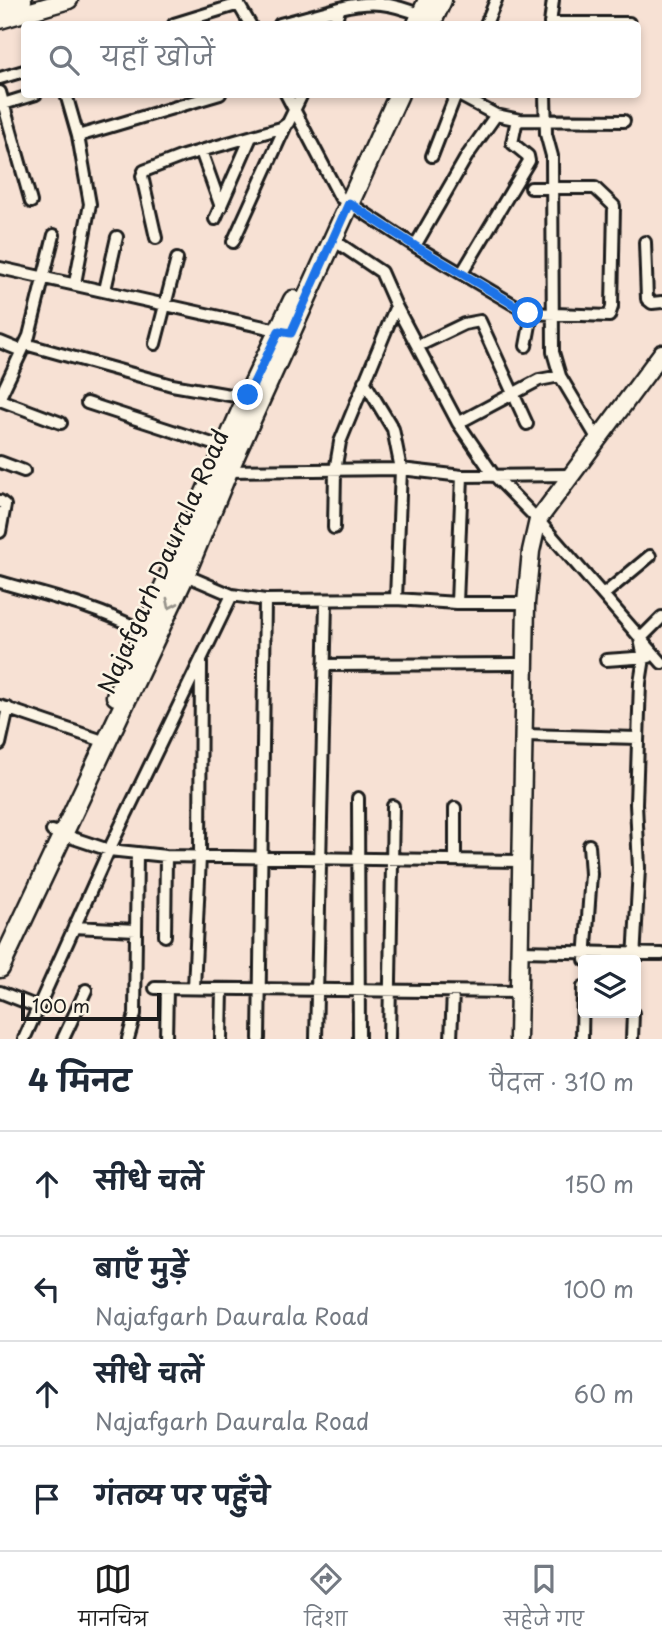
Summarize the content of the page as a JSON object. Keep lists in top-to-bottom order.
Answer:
{
  "streets": {
    "main road": ["Najafgarh Daurala Road"]
  },
  "scale_bar": "100 m",
  "page": {
    "search": "यहाँ खोजें",
    "scale": "100 m",
    "heading": ["4 मिनट", "पैदल · 310 m"],
    "list": [
      ["सीधे चलें", "150 m"],
      ["बाएँ मुड़ें", "Najafgarh Daurala Road", "100 m"],
      ["सीधे चलें", "Najafgarh Daurala Road", "60 m"],
      "गंतव्य पर पहुँचे"
    ],
    "nav": ["मानचित्र", "दिशा", "सहेजे गए"]
  }
}
